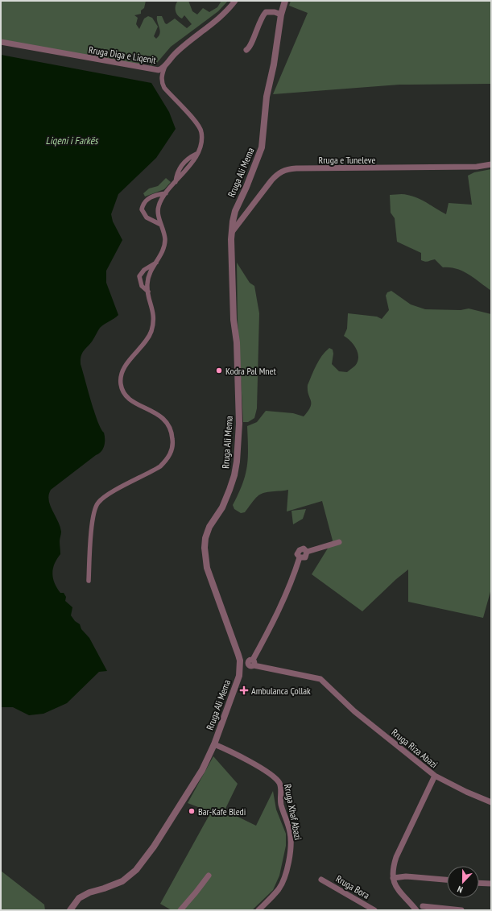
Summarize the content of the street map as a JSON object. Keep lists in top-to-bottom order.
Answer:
{
  "streets": {
    "street": [
      "Rruga Diga e Liqenit",
      "Rruga e Tuneleve",
      "Rruga Ali Mema",
      "Rruga Riza Abazi",
      "Rruga Xhaf Abazi",
      "Rruga Bora"
    ]
  },
  "crossings": [
    ["Rruga e Tuneleve", "Rruga Ali Mema"],
    ["Rruga Ali Mema", "Rruga Riza Abazi"],
    ["Rruga Ali Mema", "Rruga Xhaf Abazi"]
  ],
  "water": ["Liqeni i Farkës"],
  "places": {
    "other": ["Kodra Pal Mnet", "Bar-Kafe Bledi"],
    "health": ["Ambulanca Çollak"]
  },
  "north": "bottom"
}
